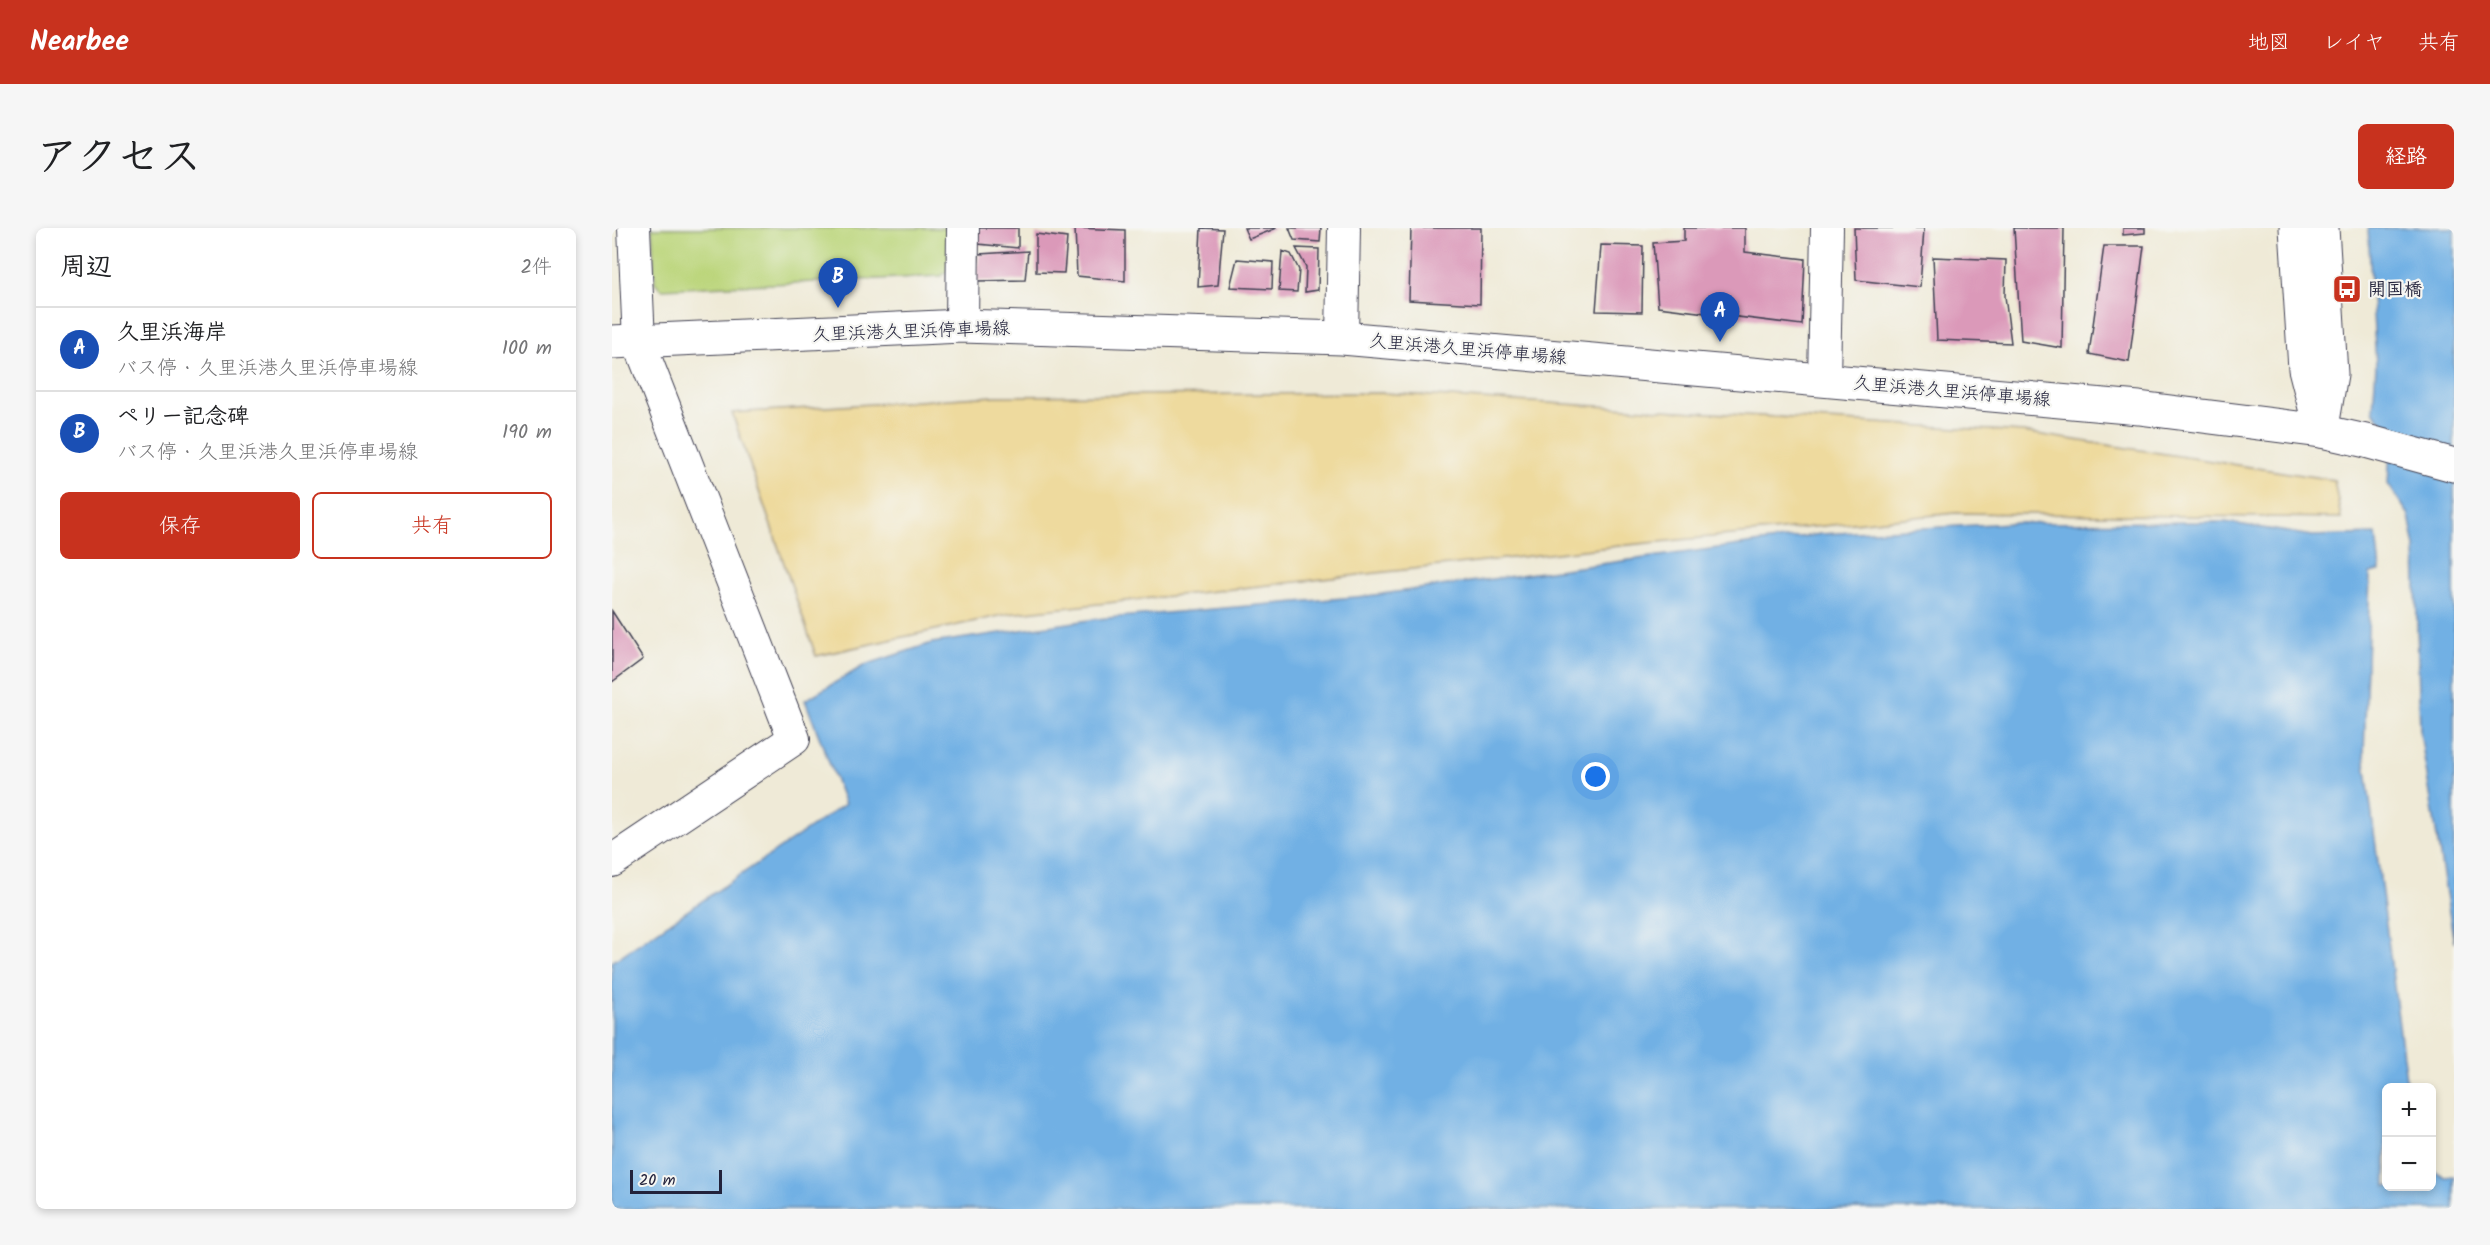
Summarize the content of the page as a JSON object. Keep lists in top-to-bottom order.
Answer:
{
  "streets": {
    "main road": ["久里浜港久里浜停車場線"]
  },
  "places": {
    "bus stop": ["開国橋"]
  },
  "scale_bar": "20 m",
  "page": {
    "header": "Nearbee",
    "nav": ["地図", "レイヤ", "共有"],
    "title": "アクセス",
    "buttons": [
      "経路",
      ["保存", "共有"]
    ],
    "heading": ["周辺", "2件"],
    "pins": ["B", "A"],
    "list": [
      {
        "mark": "A",
        "name": "久里浜海岸",
        "note": "バス停 · 久里浜港久里浜停車場線",
        "value": "100 m"
      },
      {
        "mark": "B",
        "name": "ペリー記念碑",
        "note": "バス停 · 久里浜港久里浜停車場線",
        "value": "190 m"
      }
    ],
    "map_buttons": ["+", "−"],
    "scale": "20 m"
  }
}
